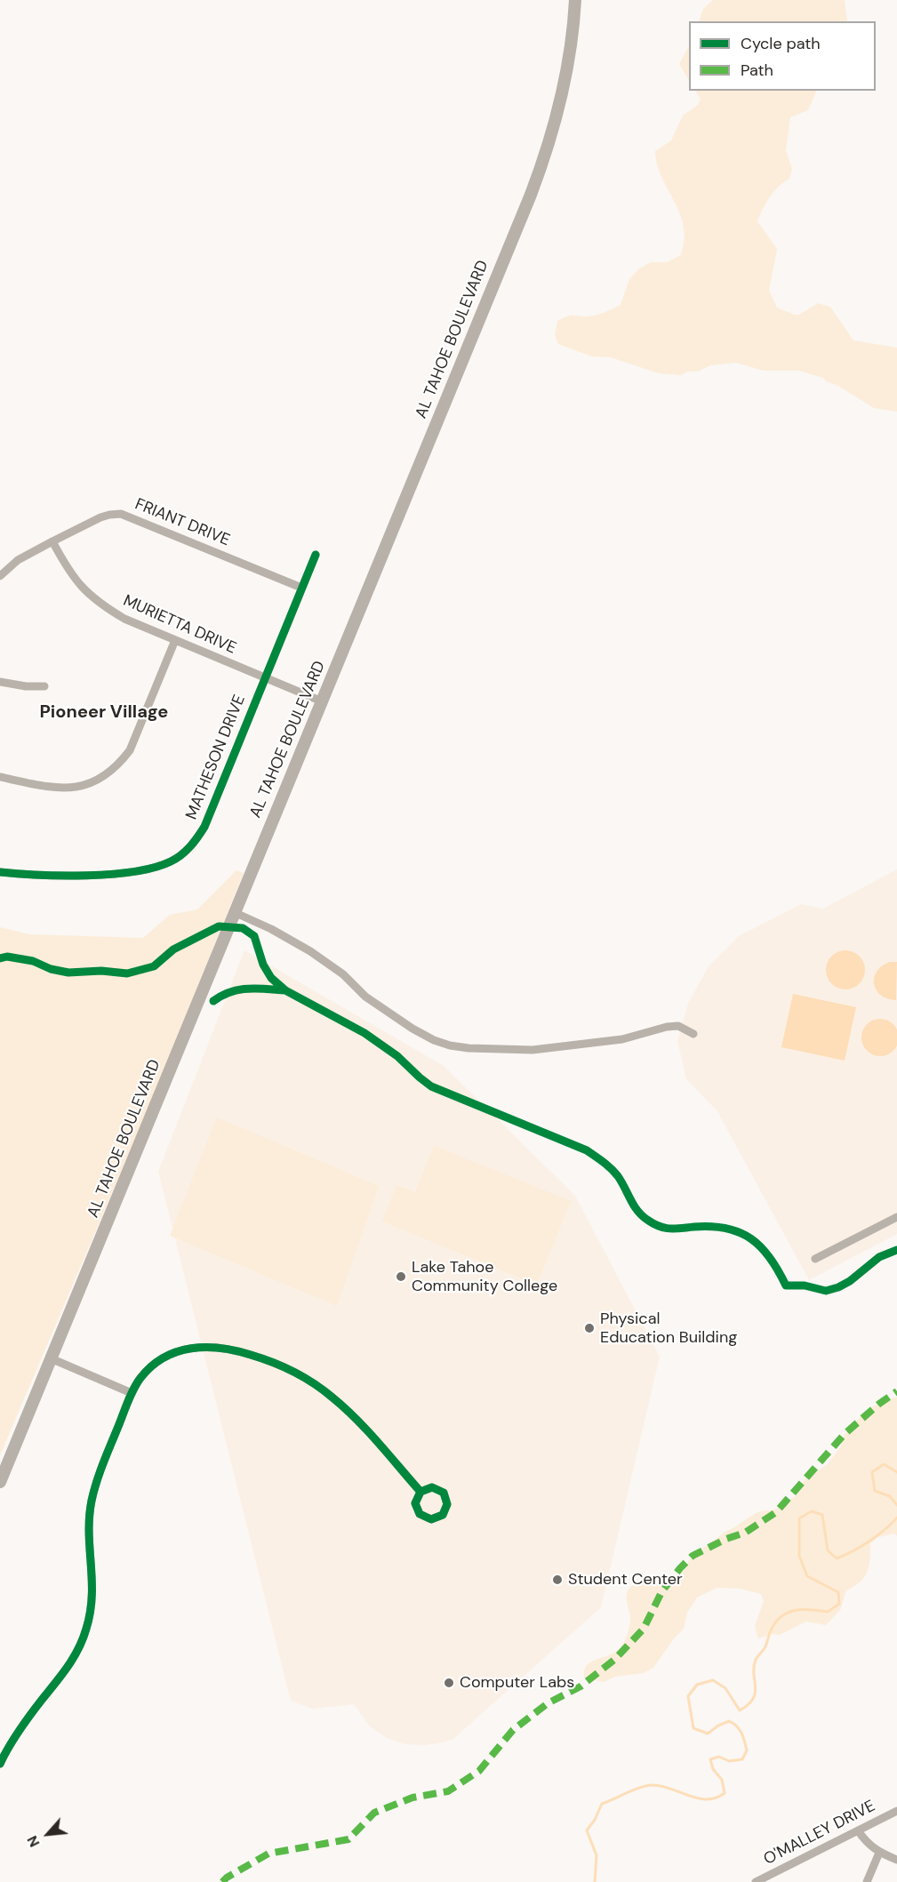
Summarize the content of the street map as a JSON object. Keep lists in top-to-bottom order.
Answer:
{
  "streets": {
    "main road": ["AL TAHOE BOULEVARD"],
    "street": [
      "FRIANT DRIVE",
      "MURIETTA DRIVE",
      "MATHESON DRIVE",
      "O'MALLEY DRIVE"
    ]
  },
  "crossings": [
    ["AL TAHOE BOULEVARD", "MURIETTA DRIVE"],
    ["FRIANT DRIVE", "MURIETTA DRIVE"],
    ["FRIANT DRIVE", "MATHESON DRIVE"],
    ["MURIETTA DRIVE", "MATHESON DRIVE"]
  ],
  "districts": ["Pioneer Village"],
  "places": [
    "Lake Tahoe Community College",
    "Physical Education Building",
    "Student Center",
    "Computer Labs"
  ],
  "legend": ["Cycle path", "Path"],
  "north": "bottom left"
}
